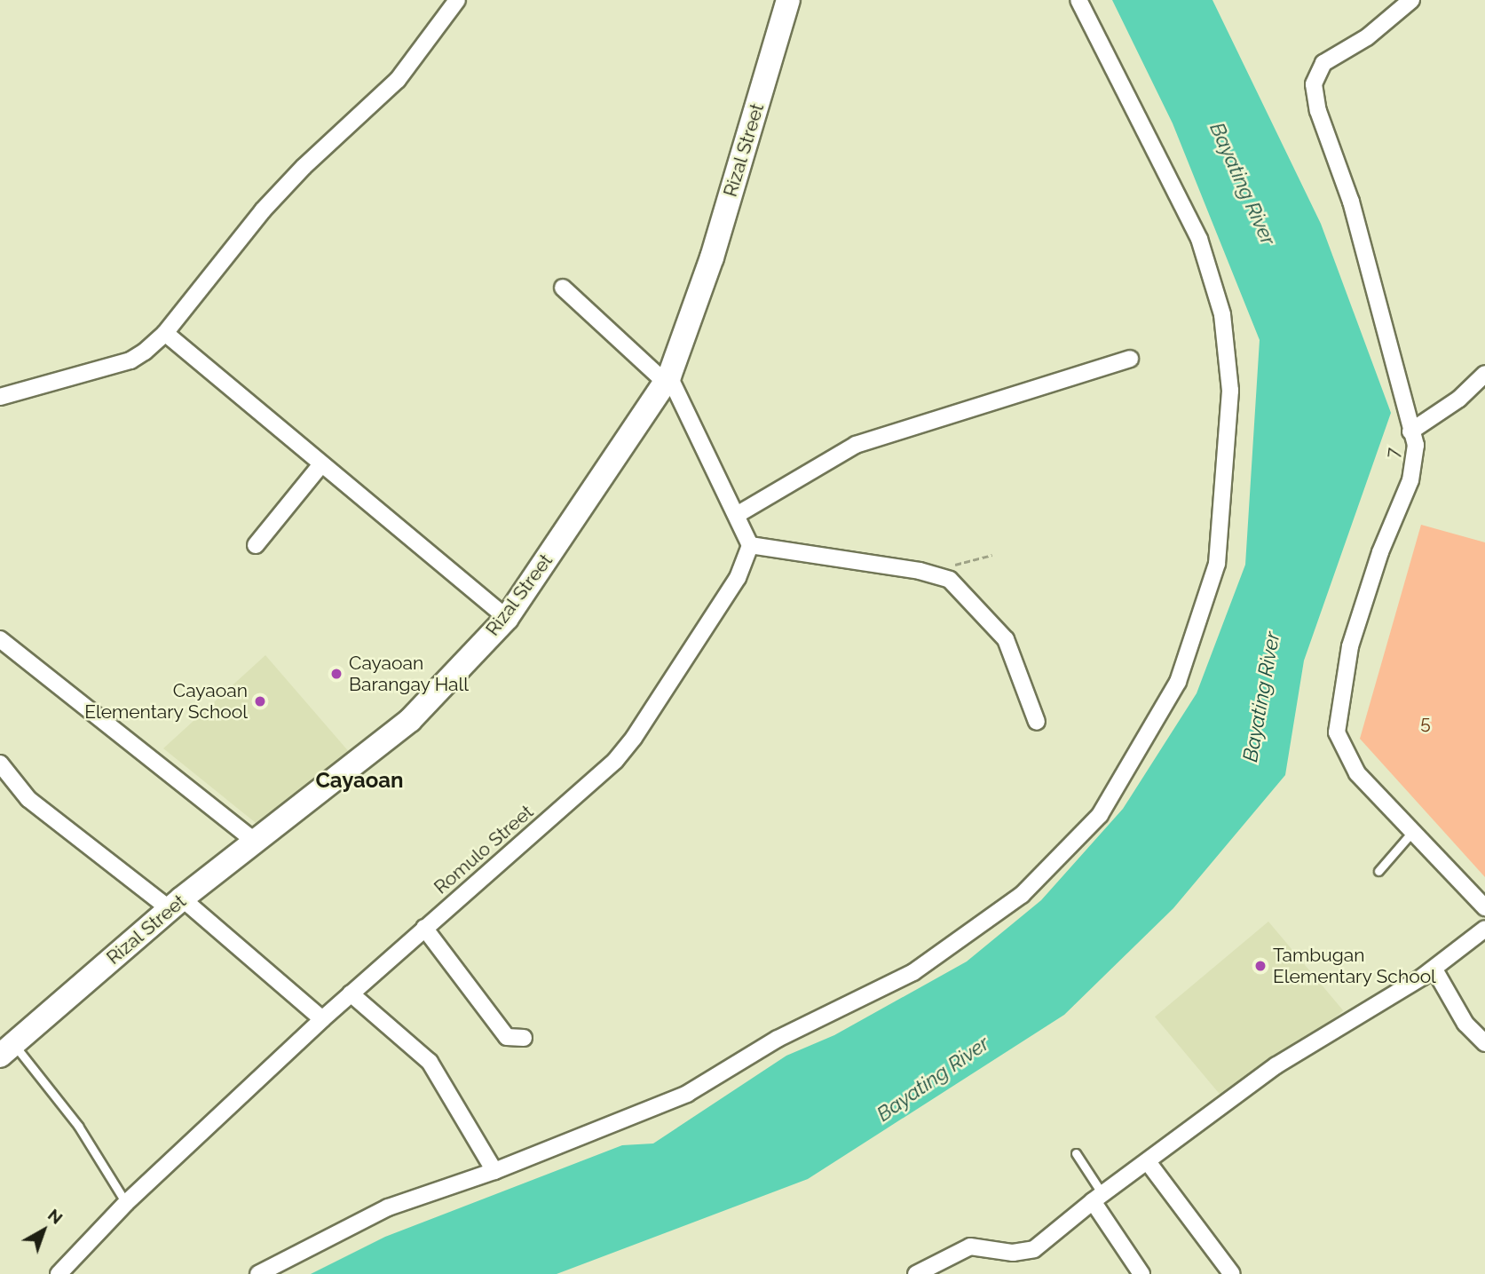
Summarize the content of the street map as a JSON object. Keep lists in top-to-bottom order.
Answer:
{
  "streets": {
    "street": ["Rizal Street", "7", "Romulo Street"]
  },
  "districts": ["Cayaoan"],
  "water": ["Bayating River"],
  "parks": ["5"],
  "places": ["Cayaoan Barangay Hall", "Cayaoan Elementary School", "Tambugan Elementary School"],
  "north": "top right"
}
